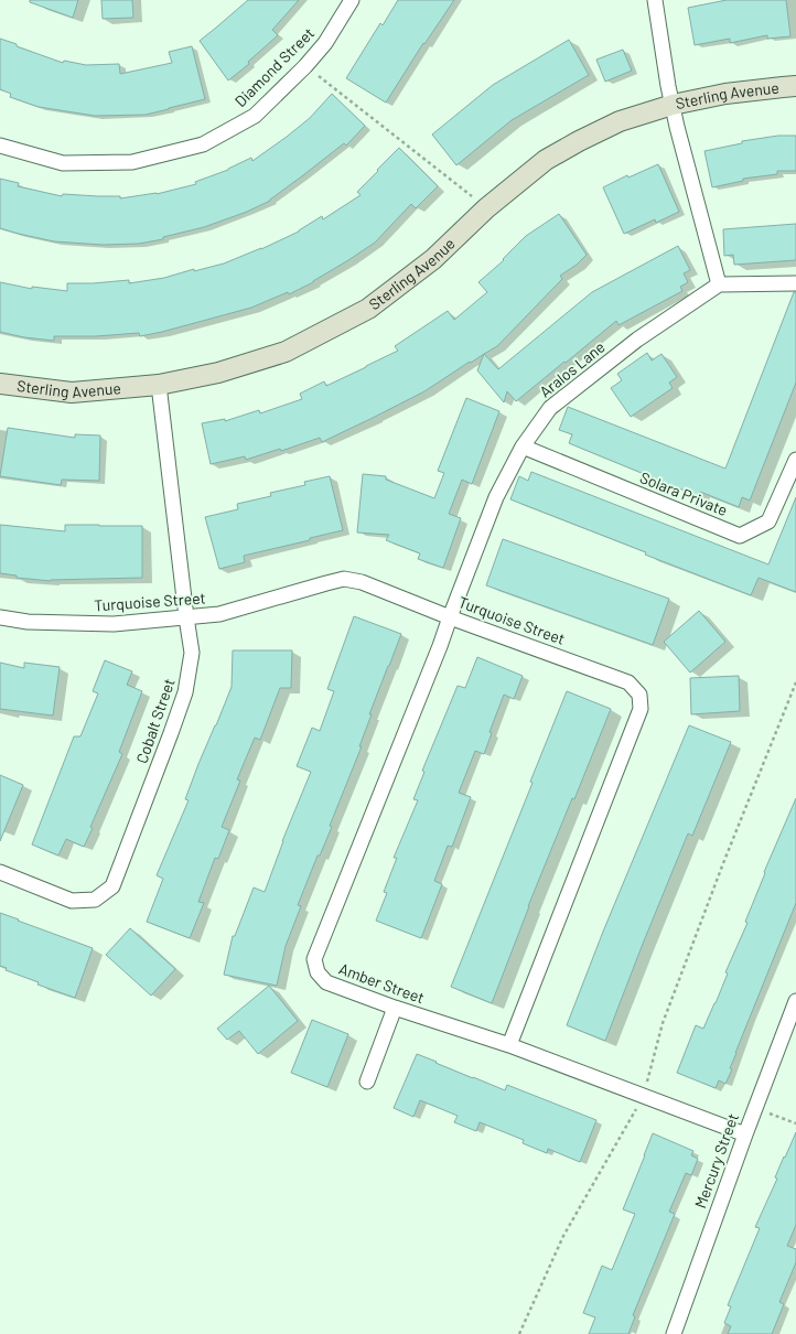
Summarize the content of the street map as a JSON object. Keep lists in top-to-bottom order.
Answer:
{
  "streets": {
    "street": [
      "Diamond Street",
      "Sterling Avenue",
      "Aralos Lane",
      "Solara Private",
      "Turquoise Street",
      "Cobalt Street",
      "Amber Street",
      "Mercury Street"
    ]
  },
  "crossings": [
    ["Sterling Avenue", "Cobalt Street"],
    ["Aralos Lane", "Solara Private"],
    ["Aralos Lane", "Turquoise Street"],
    ["Aralos Lane", "Amber Street"],
    ["Turquoise Street", "Cobalt Street"],
    ["Turquoise Street", "Amber Street"],
    ["Amber Street", "Mercury Street"]
  ]
}
